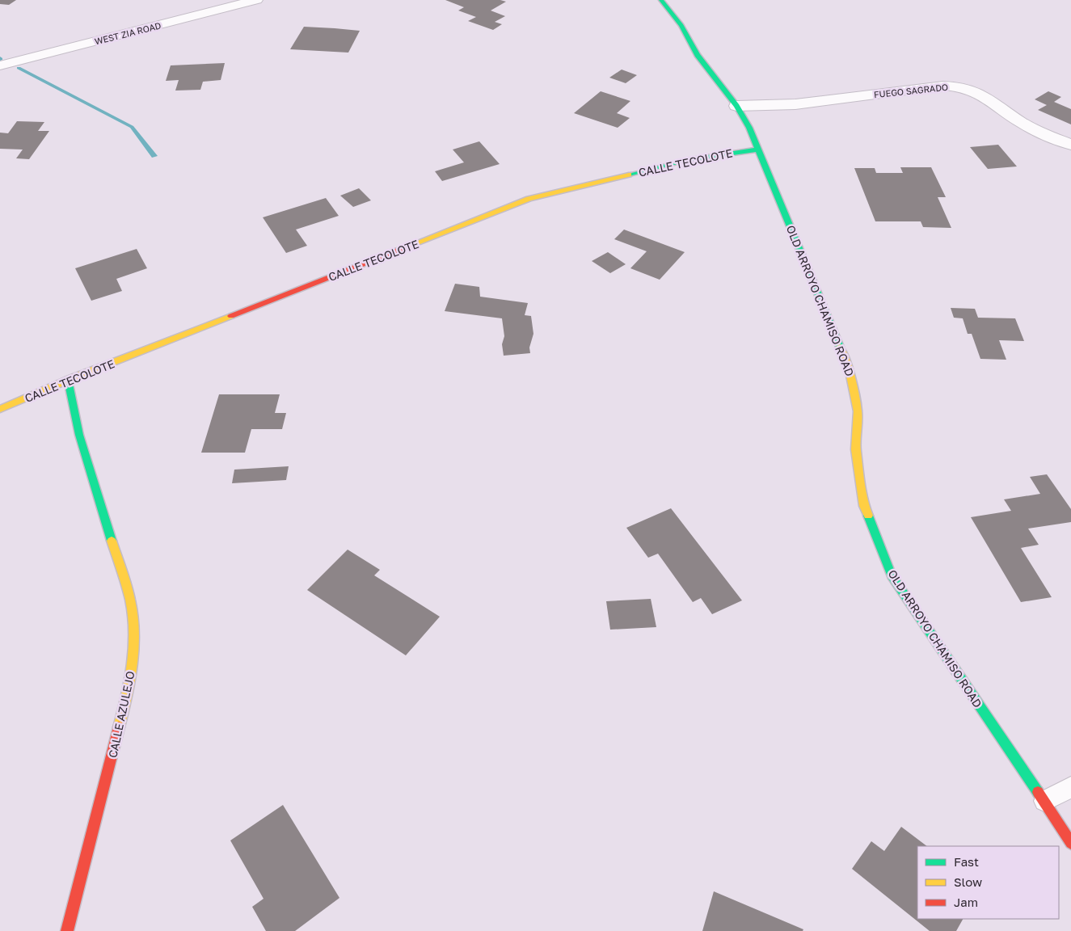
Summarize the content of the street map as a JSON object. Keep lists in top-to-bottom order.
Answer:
{
  "streets": {
    "street": [
      "WEST ZIA ROAD",
      "FUEGO SAGRADO",
      "CALLE TECOLOTE",
      "OLD ARROYO CHAMISO ROAD",
      "CALLE AZULEJO"
    ]
  },
  "crossings": [
    ["FUEGO SAGRADO", "OLD ARROYO CHAMISO ROAD"],
    ["CALLE TECOLOTE", "OLD ARROYO CHAMISO ROAD"],
    ["CALLE TECOLOTE", "CALLE AZULEJO"]
  ],
  "legend": ["Fast", "Slow", "Jam"]
}
